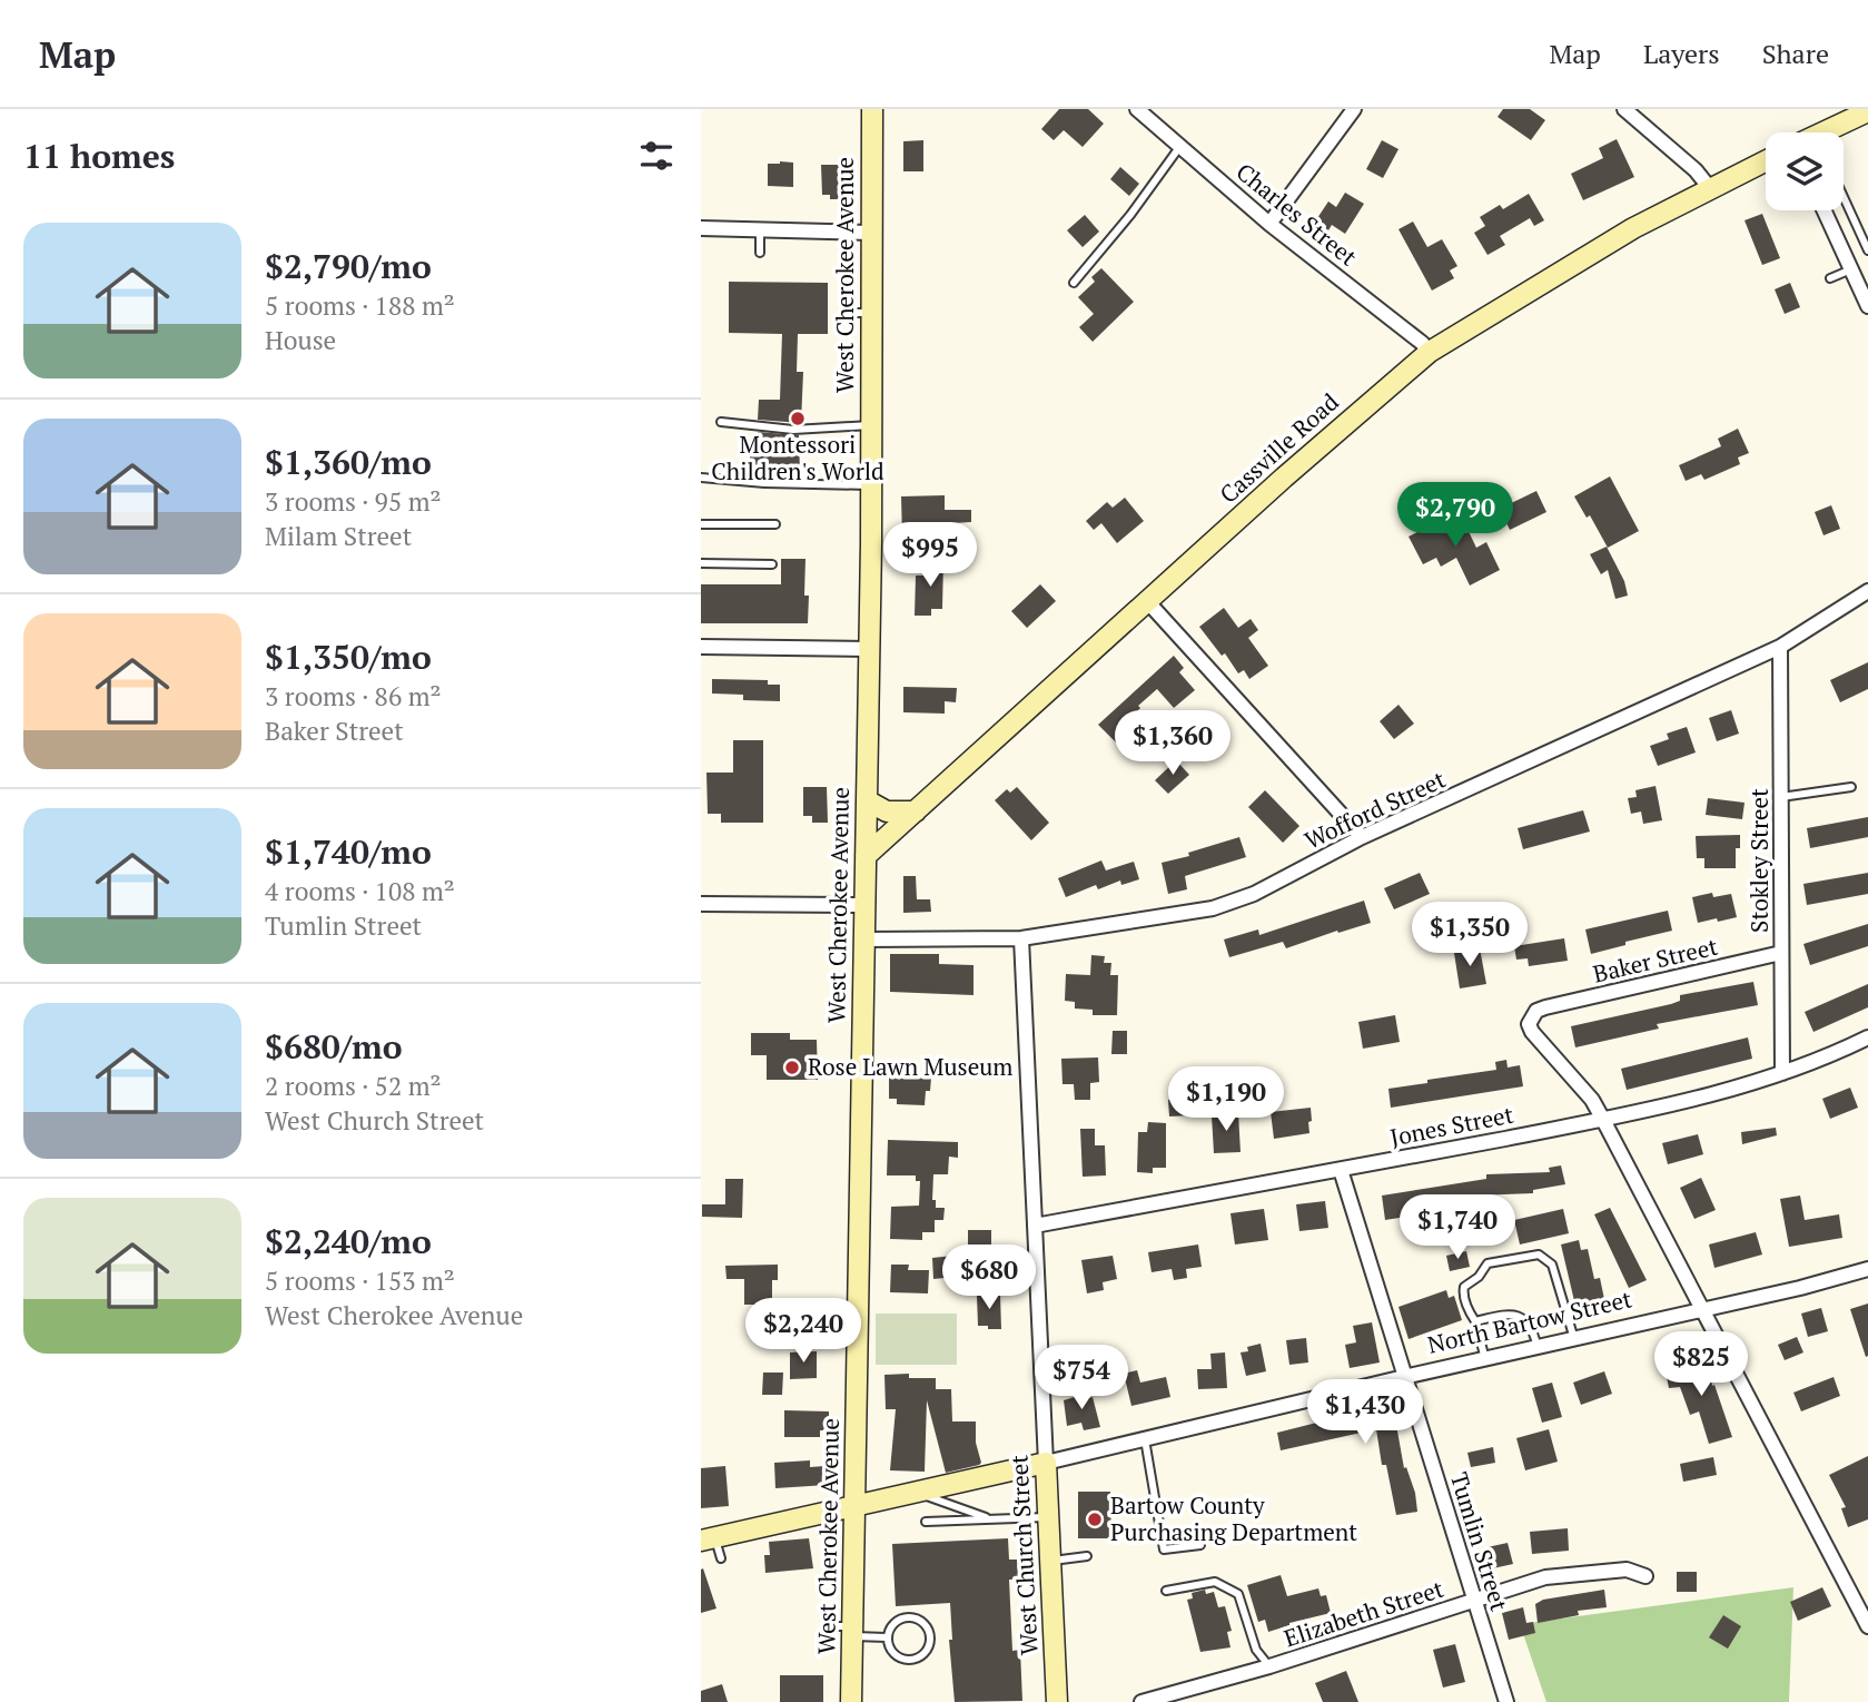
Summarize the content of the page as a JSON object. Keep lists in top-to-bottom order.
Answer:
{
  "streets": {
    "main road": [
      "West Cherokee Avenue",
      "Cassville Road",
      "North Bartow Street",
      "West Church Street"
    ],
    "street": [
      "Charles Street",
      "Wofford Street",
      "Stokley Street",
      "Baker Street",
      "Jones Street",
      "Tumlin Street",
      "Elizabeth Street"
    ]
  },
  "crossings": [
    ["Charles Street", "Cassville Road"],
    ["West Cherokee Avenue", "Cassville Road"],
    ["West Cherokee Avenue", "Wofford Street"],
    ["West Cherokee Avenue", "North Bartow Street"],
    ["Wofford Street", "Stokley Street"],
    ["Wofford Street", "West Church Street"],
    ["Stokley Street", "Baker Street"],
    ["Stokley Street", "Jones Street"],
    ["Baker Street", "Jones Street"],
    ["Jones Street", "Tumlin Street"],
    ["Jones Street", "West Church Street"],
    ["North Bartow Street", "Tumlin Street"],
    ["North Bartow Street", "West Church Street"],
    ["Tumlin Street", "Elizabeth Street"]
  ],
  "places": ["Montessori Children's World", "Rose Lawn Museum", "Bartow County Purchasing Department"],
  "page": {
    "header": "Map",
    "nav": ["Map", "Layers", "Share"],
    "heading": "11 homes",
    "list": [
      {
        "name": "$2,790/mo",
        "note": "5 rooms · 188 m² · House"
      },
      {
        "name": "$1,360/mo",
        "note": "3 rooms · 95 m² · Milam Street"
      },
      {
        "name": "$1,350/mo",
        "note": "3 rooms · 86 m² · Baker Street"
      },
      {
        "name": "$1,740/mo",
        "note": "4 rooms · 108 m² · Tumlin Street"
      },
      {
        "name": "$680/mo",
        "note": "2 rooms · 52 m² · West Church Street"
      },
      {
        "name": "$2,240/mo",
        "note": "5 rooms · 153 m² · West Cherokee Avenue"
      }
    ],
    "price": [
      "$2,790",
      "$995",
      "$1,360",
      "$1,350",
      "$1,190",
      "$1,740",
      "$680",
      "$2,240",
      "$825",
      "$754",
      "$1,430"
    ]
  }
}
